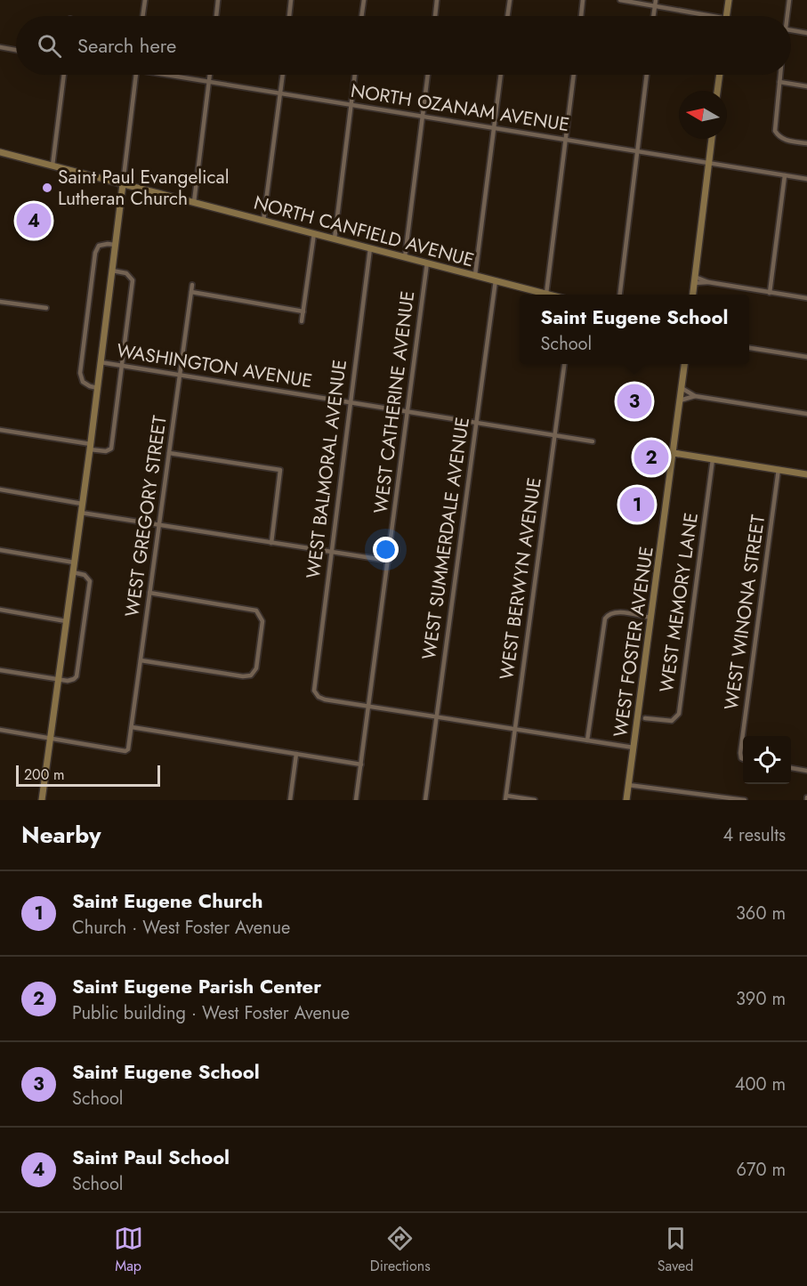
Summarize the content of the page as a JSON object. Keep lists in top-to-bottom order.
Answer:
{
  "streets": {
    "street": [
      "NORTH OZANAM AVENUE",
      "NORTH CANFIELD AVENUE",
      "WASHINGTON AVENUE",
      "WEST CATHERINE AVENUE",
      "WEST BALMORAL AVENUE",
      "WEST GREGORY STREET",
      "WEST SUMMERDALE AVENUE",
      "WEST BERWYN AVENUE",
      "WEST MEMORY LANE",
      "WEST WINONA STREET",
      "WEST FOSTER AVENUE"
    ]
  },
  "crossings": [
    ["NORTH CANFIELD AVENUE", "WEST CATHERINE AVENUE"],
    ["NORTH CANFIELD AVENUE", "WEST BALMORAL AVENUE"],
    ["NORTH CANFIELD AVENUE", "WEST SUMMERDALE AVENUE"],
    ["WASHINGTON AVENUE", "WEST CATHERINE AVENUE"],
    ["WASHINGTON AVENUE", "WEST BALMORAL AVENUE"],
    ["WASHINGTON AVENUE", "WEST GREGORY STREET"],
    ["WASHINGTON AVENUE", "WEST SUMMERDALE AVENUE"],
    ["WASHINGTON AVENUE", "WEST BERWYN AVENUE"],
    ["WEST CATHERINE AVENUE", "WEST BALMORAL AVENUE"]
  ],
  "places": ["Saint Paul Evangelical Lutheran Church"],
  "scale_bar": "200 m",
  "north": "left",
  "page": {
    "search": "Search here",
    "pins": [
      "4",
      "3",
      "2",
      "1"
    ],
    "popup": ["Saint Eugene School", "School"],
    "scale": "200 m",
    "heading": ["Nearby", "4 results"],
    "list": [
      {
        "mark": "1",
        "name": "Saint Eugene Church",
        "note": "Church · West Foster Avenue",
        "value": "360 m"
      },
      {
        "mark": "2",
        "name": "Saint Eugene Parish Center",
        "note": "Public building · West Foster Avenue",
        "value": "390 m"
      },
      {
        "mark": "3",
        "name": "Saint Eugene School",
        "note": "School",
        "value": "400 m"
      },
      {
        "mark": "4",
        "name": "Saint Paul School",
        "note": "School",
        "value": "670 m"
      }
    ],
    "nav": ["Map", "Directions", "Saved"]
  }
}
